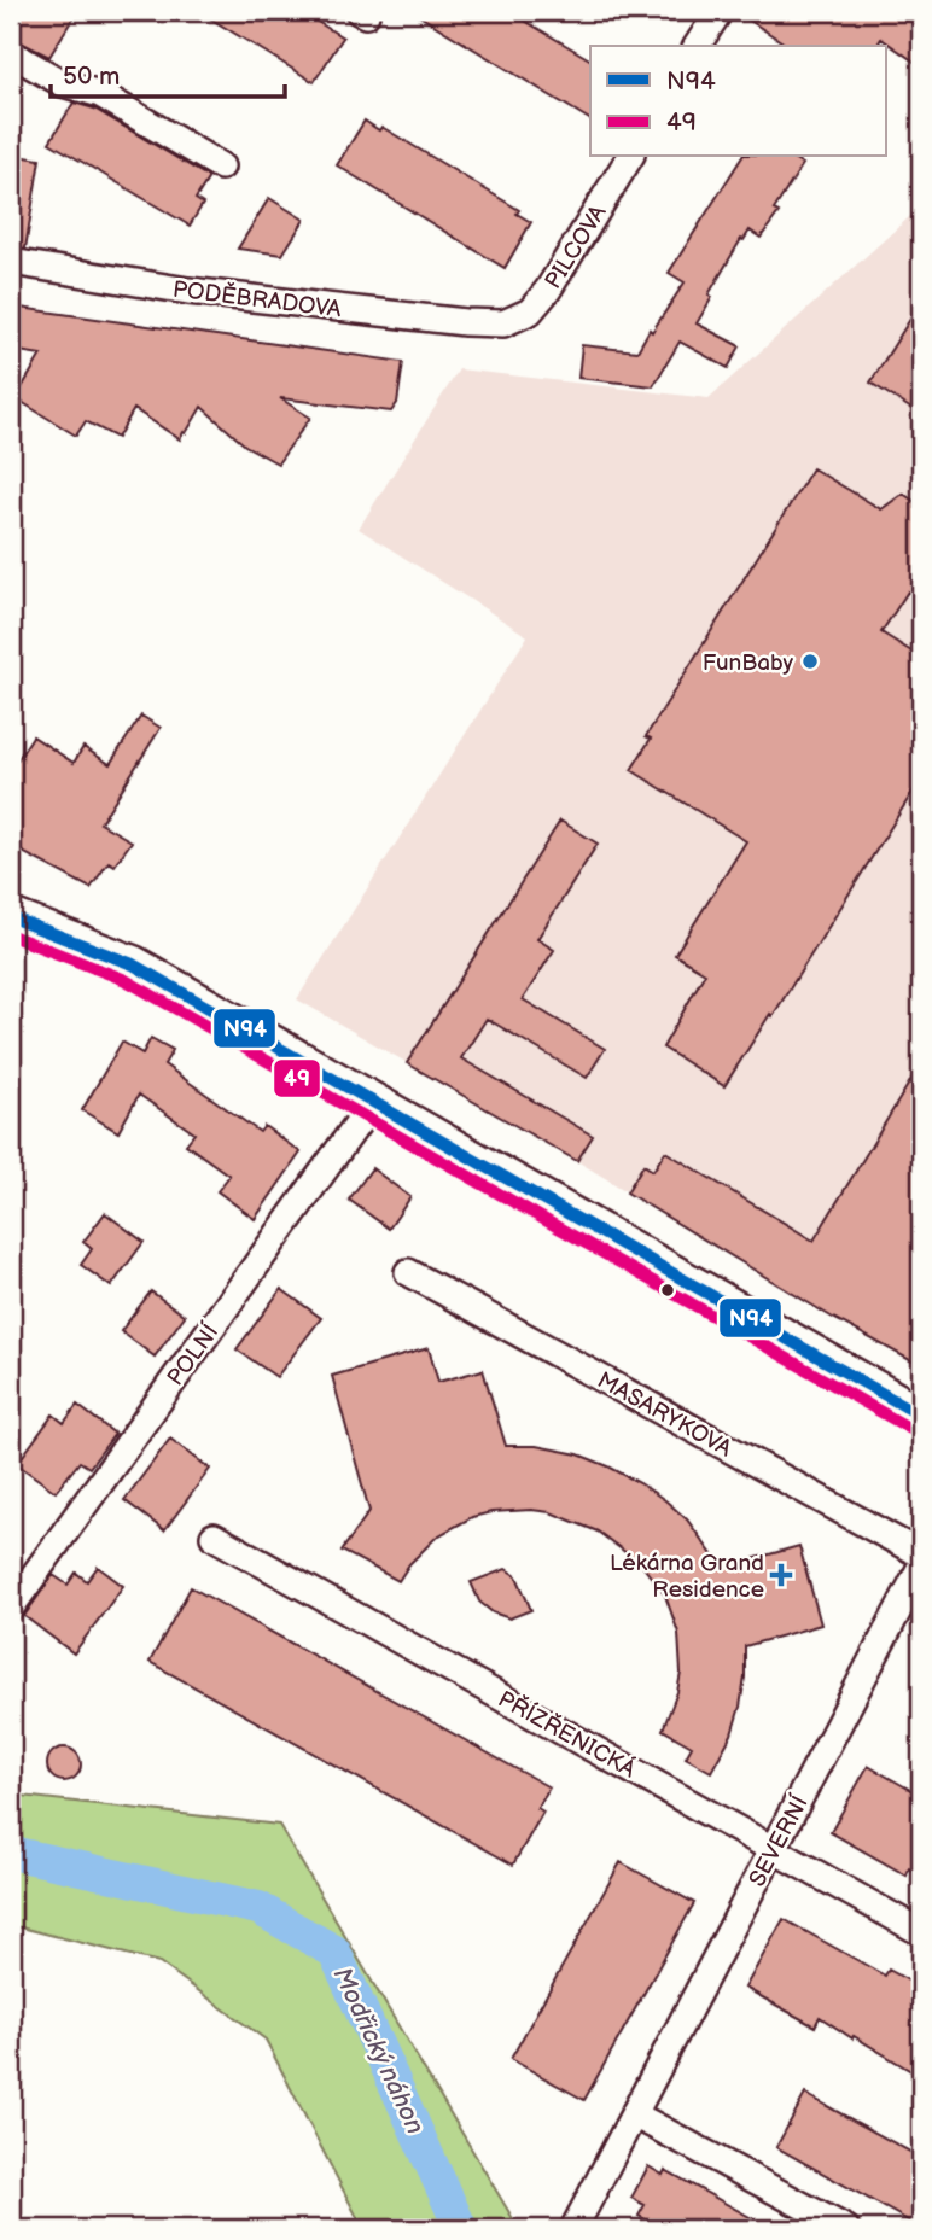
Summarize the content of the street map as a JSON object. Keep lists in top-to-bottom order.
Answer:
{
  "streets": {
    "street": [
      "PILCOVA",
      "PODĚBRADOVA",
      "POLNÍ",
      "MASARYKOVA",
      "PŘÍZŘENICKÁ",
      "SEVERNÍ"
    ]
  },
  "crossings": [
    ["PILCOVA", "PODĚBRADOVA"],
    ["PŘÍZŘENICKÁ", "SEVERNÍ"]
  ],
  "water": ["Modřický náhon"],
  "places": {
    "other": ["FunBaby"],
    "health": ["Lékárna Grand Residence"]
  },
  "lines": ["transit line N94", "transit line 49"],
  "legend": ["N94", "49"],
  "scale_bar": "50 m"
}
